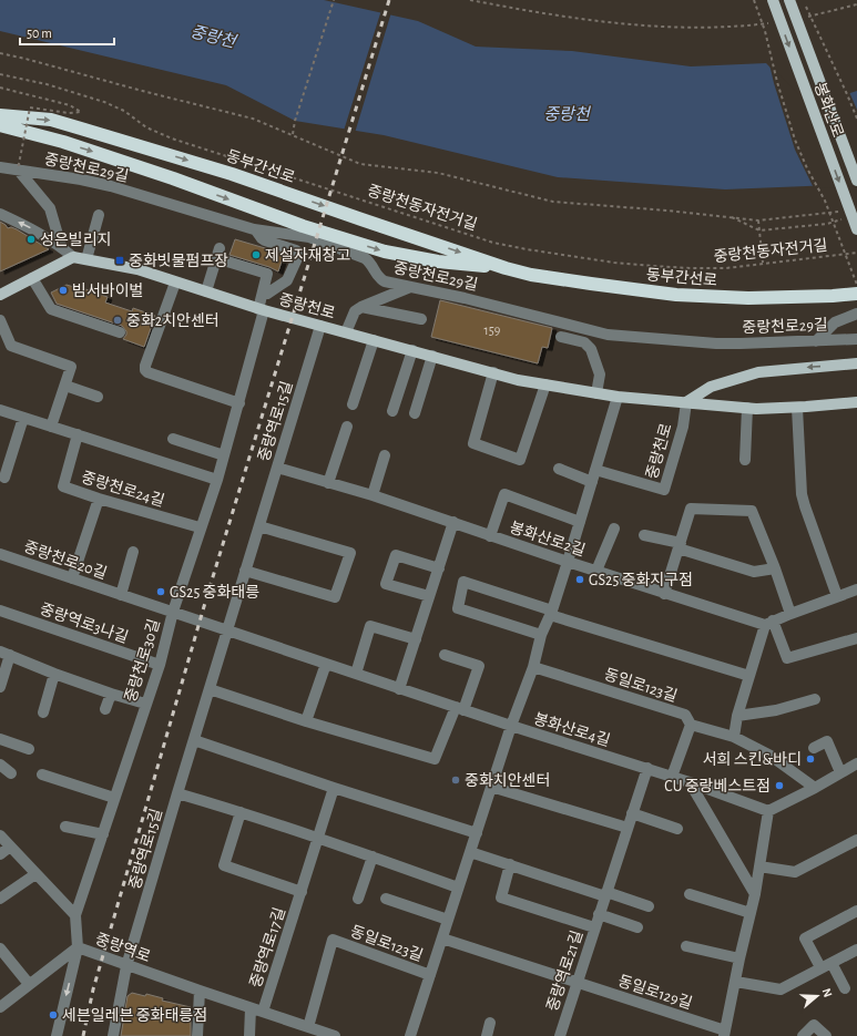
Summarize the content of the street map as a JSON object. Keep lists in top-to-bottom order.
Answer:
{
  "streets": {
    "highway": ["동부간선로"],
    "main road": ["봉화산로", "중랑천로"],
    "street": [
      "중랑천로29길",
      "중랑역로15길",
      "중랑천로24길",
      "봉화산로2길",
      "중랑천로20길",
      "중랑역로3나길",
      "중랑천로30길",
      "동일로123길",
      "봉화산로4길",
      "중랑역로",
      "중랑역로17길",
      "중랑역로21길",
      "동일로129길"
    ],
    "path": ["중랑천동자전거길"]
  },
  "crossings": [
    ["중랑천로", "중랑역로15길"],
    ["중랑천로", "중랑천로30길"],
    ["중랑천로", "동일로123길"],
    ["중랑역로15길", "봉화산로2길"],
    ["중랑역로15길", "중랑천로20길"],
    ["중랑역로15길", "봉화산로4길"],
    ["중랑역로15길", "중랑역로"],
    ["중랑천로24길", "중랑천로30길"],
    ["봉화산로2길", "동일로123길"],
    ["중랑천로20길", "중랑천로30길"],
    ["중랑천로20길", "봉화산로4길"],
    ["중랑역로3나길", "중랑천로30길"],
    ["중랑천로30길", "중랑역로"],
    ["동일로123길", "봉화산로4길"],
    ["동일로123길", "중랑역로"],
    ["동일로123길", "중랑역로21길"],
    ["동일로123길", "동일로129길"],
    ["봉화산로4길", "중랑역로21길"],
    ["봉화산로4길", "동일로129길"],
    ["중랑역로", "중랑역로17길"],
    ["중랑역로21길", "동일로129길"]
  ],
  "one_way": ["동부간선로"],
  "water": ["중랑천"],
  "places": {
    "other": [
      "성은빌리지",
      "제설자재창고",
      "빔서바이벌",
      "중화2치안센터",
      "GS25 중화지구점",
      "GS25 중화태릉",
      "서희 스킨&바디",
      "중화치안센터",
      "CU 중랑베스트점",
      "세븐일레븐 중화태릉점"
    ],
    "transit": ["중화빗물펌프장"]
  },
  "house_numbers": ["159"],
  "scale_bar": "50 m",
  "north": "right"
}
